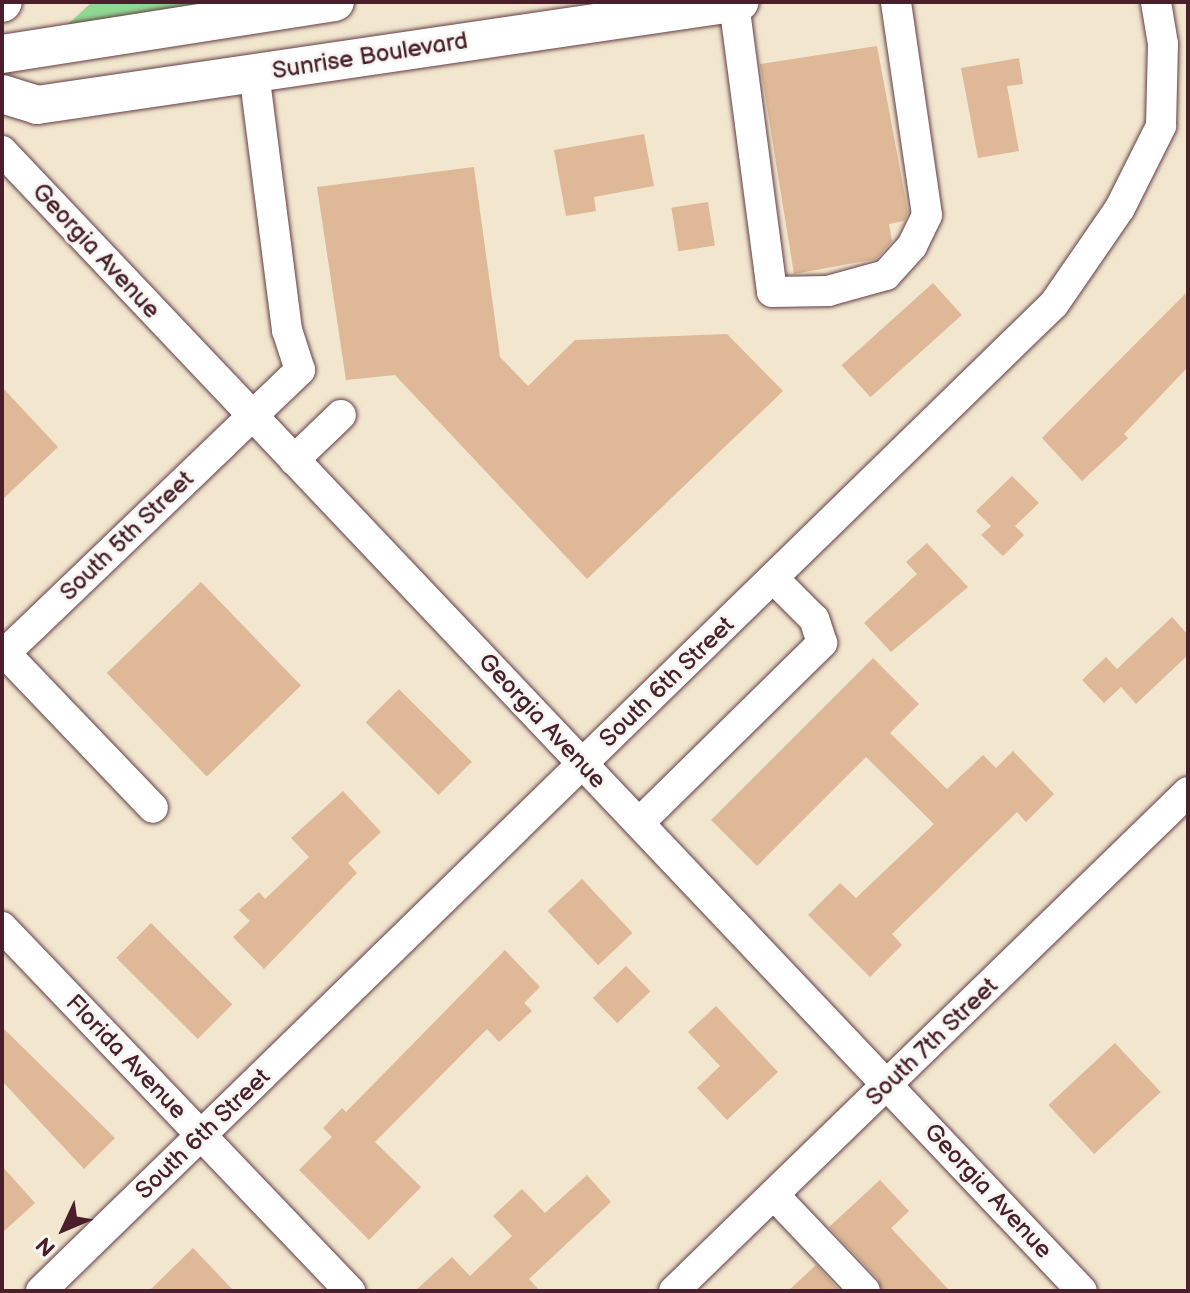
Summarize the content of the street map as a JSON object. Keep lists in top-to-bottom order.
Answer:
{
  "streets": {
    "main road": ["Sunrise Boulevard"],
    "street": [
      "Georgia Avenue",
      "South 5th Street",
      "South 6th Street",
      "South 7th Street",
      "Florida Avenue"
    ]
  },
  "crossings": [
    ["Sunrise Boulevard", "South 5th Street"],
    ["Georgia Avenue", "South 5th Street"],
    ["Georgia Avenue", "South 6th Street"],
    ["Georgia Avenue", "South 7th Street"],
    ["South 6th Street", "Florida Avenue"]
  ],
  "north": "bottom left"
}
